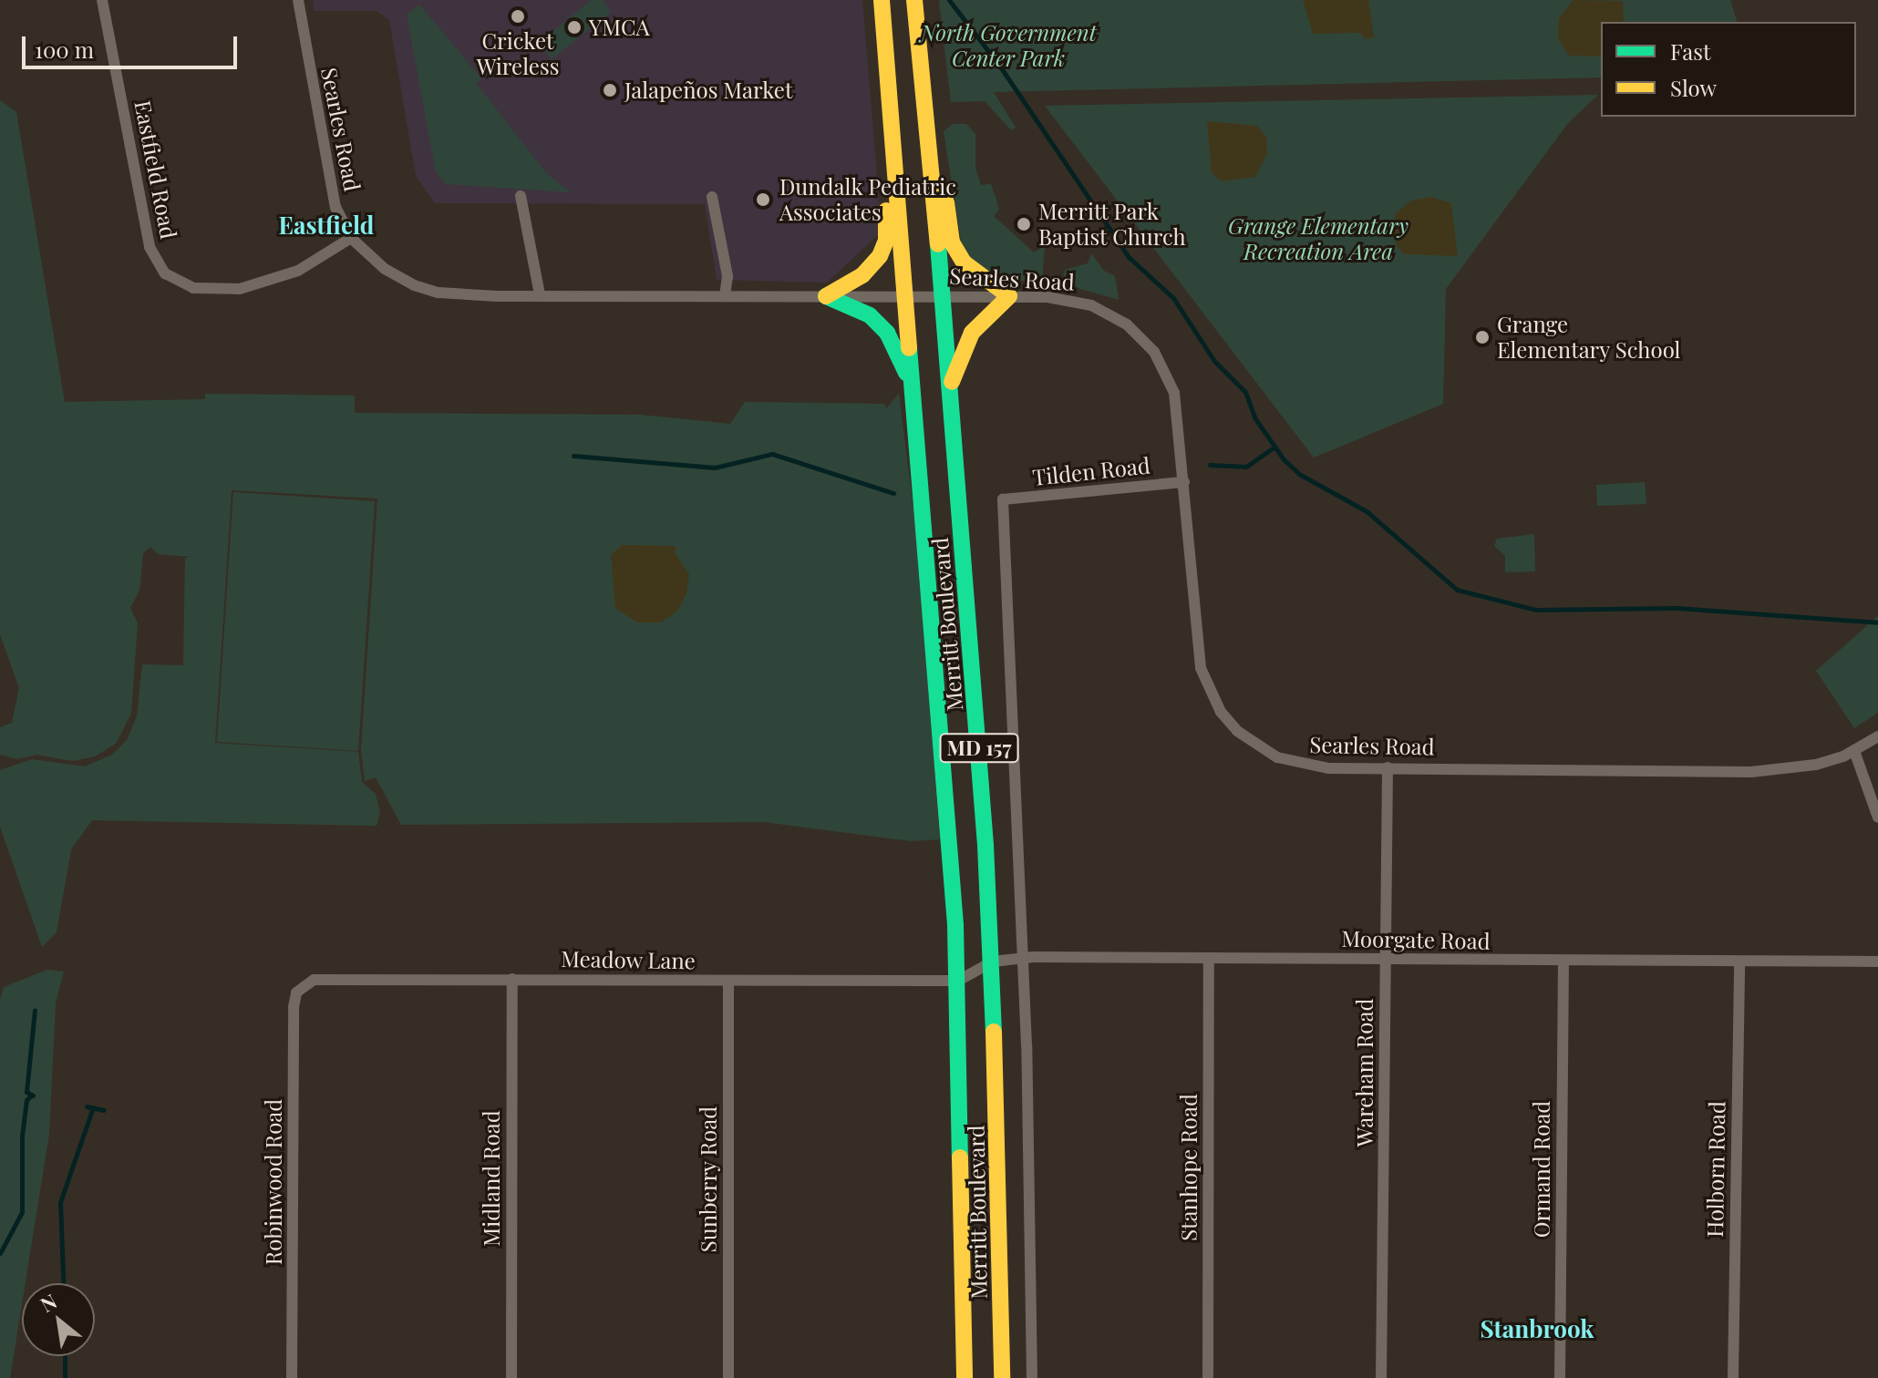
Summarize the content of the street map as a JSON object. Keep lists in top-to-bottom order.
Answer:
{
  "streets": {
    "main road": ["Merritt Boulevard", "MD 157"],
    "street": [
      "Searles Road",
      "Eastfield Road",
      "Tilden Road",
      "Moorgate Road",
      "Meadow Lane",
      "Wareham Road",
      "Stanhope Road",
      "Ormand Road",
      "Holborn Road",
      "Midland Road",
      "Sunberry Road",
      "Robinwood Road"
    ]
  },
  "crossings": [
    ["Searles Road", "Eastfield Road"],
    ["Searles Road", "Tilden Road"],
    ["Searles Road", "Merritt Boulevard"],
    ["Searles Road", "Wareham Road"],
    ["Tilden Road", "Moorgate Road"],
    ["Merritt Boulevard", "Moorgate Road"],
    ["Merritt Boulevard", "Meadow Lane"],
    ["Moorgate Road", "Meadow Lane"],
    ["Moorgate Road", "Wareham Road"],
    ["Moorgate Road", "Stanhope Road"],
    ["Moorgate Road", "Ormand Road"],
    ["Moorgate Road", "Holborn Road"],
    ["Meadow Lane", "Midland Road"],
    ["Meadow Lane", "Sunberry Road"],
    ["Meadow Lane", "Robinwood Road"]
  ],
  "districts": ["Eastfield", "Stanbrook"],
  "parks": ["North Government Center Park", "Grange Elementary Recreation Area"],
  "places": [
    "Cricket Wireless",
    "YMCA",
    "Jalapeños Market",
    "Dundalk Pediatric Associates",
    "Merritt Park Baptist Church",
    "Grange Elementary School"
  ],
  "legend": ["Fast", "Slow"],
  "scale_bar": "100 m",
  "north": "top left"
}
